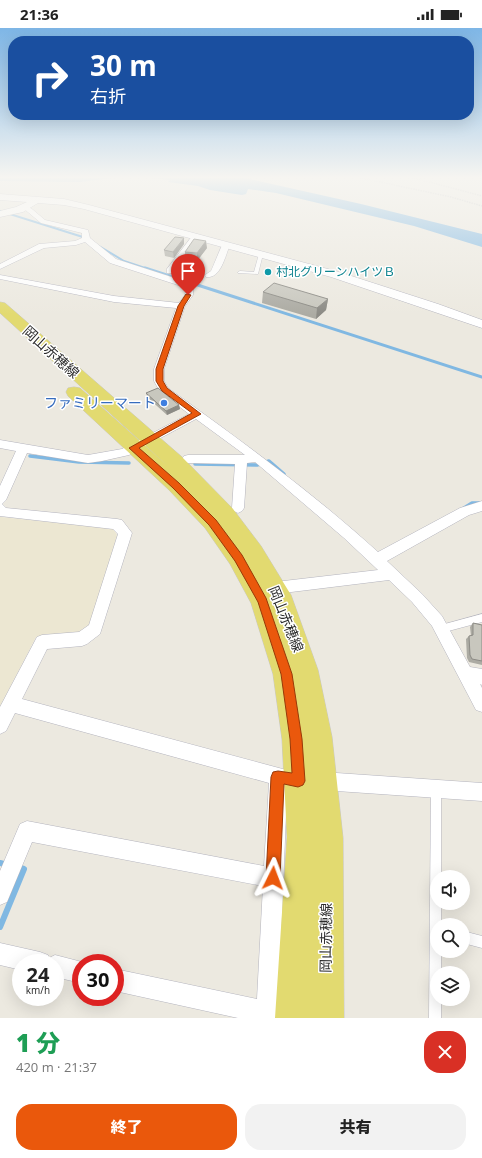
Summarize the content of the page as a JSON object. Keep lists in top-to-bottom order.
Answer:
{
  "streets": {
    "main road": ["岡山赤穂線"]
  },
  "places": ["村北グリーンハイツＢ", "ファミリーマート"],
  "page": {
    "status": "21:36",
    "turn": ["30 m", "右折"],
    "speed": "24 km/h",
    "limit": "30",
    "heading": ["1 分", "420 m · 21:37"],
    "buttons": ["終了", "共有"]
  }
}
